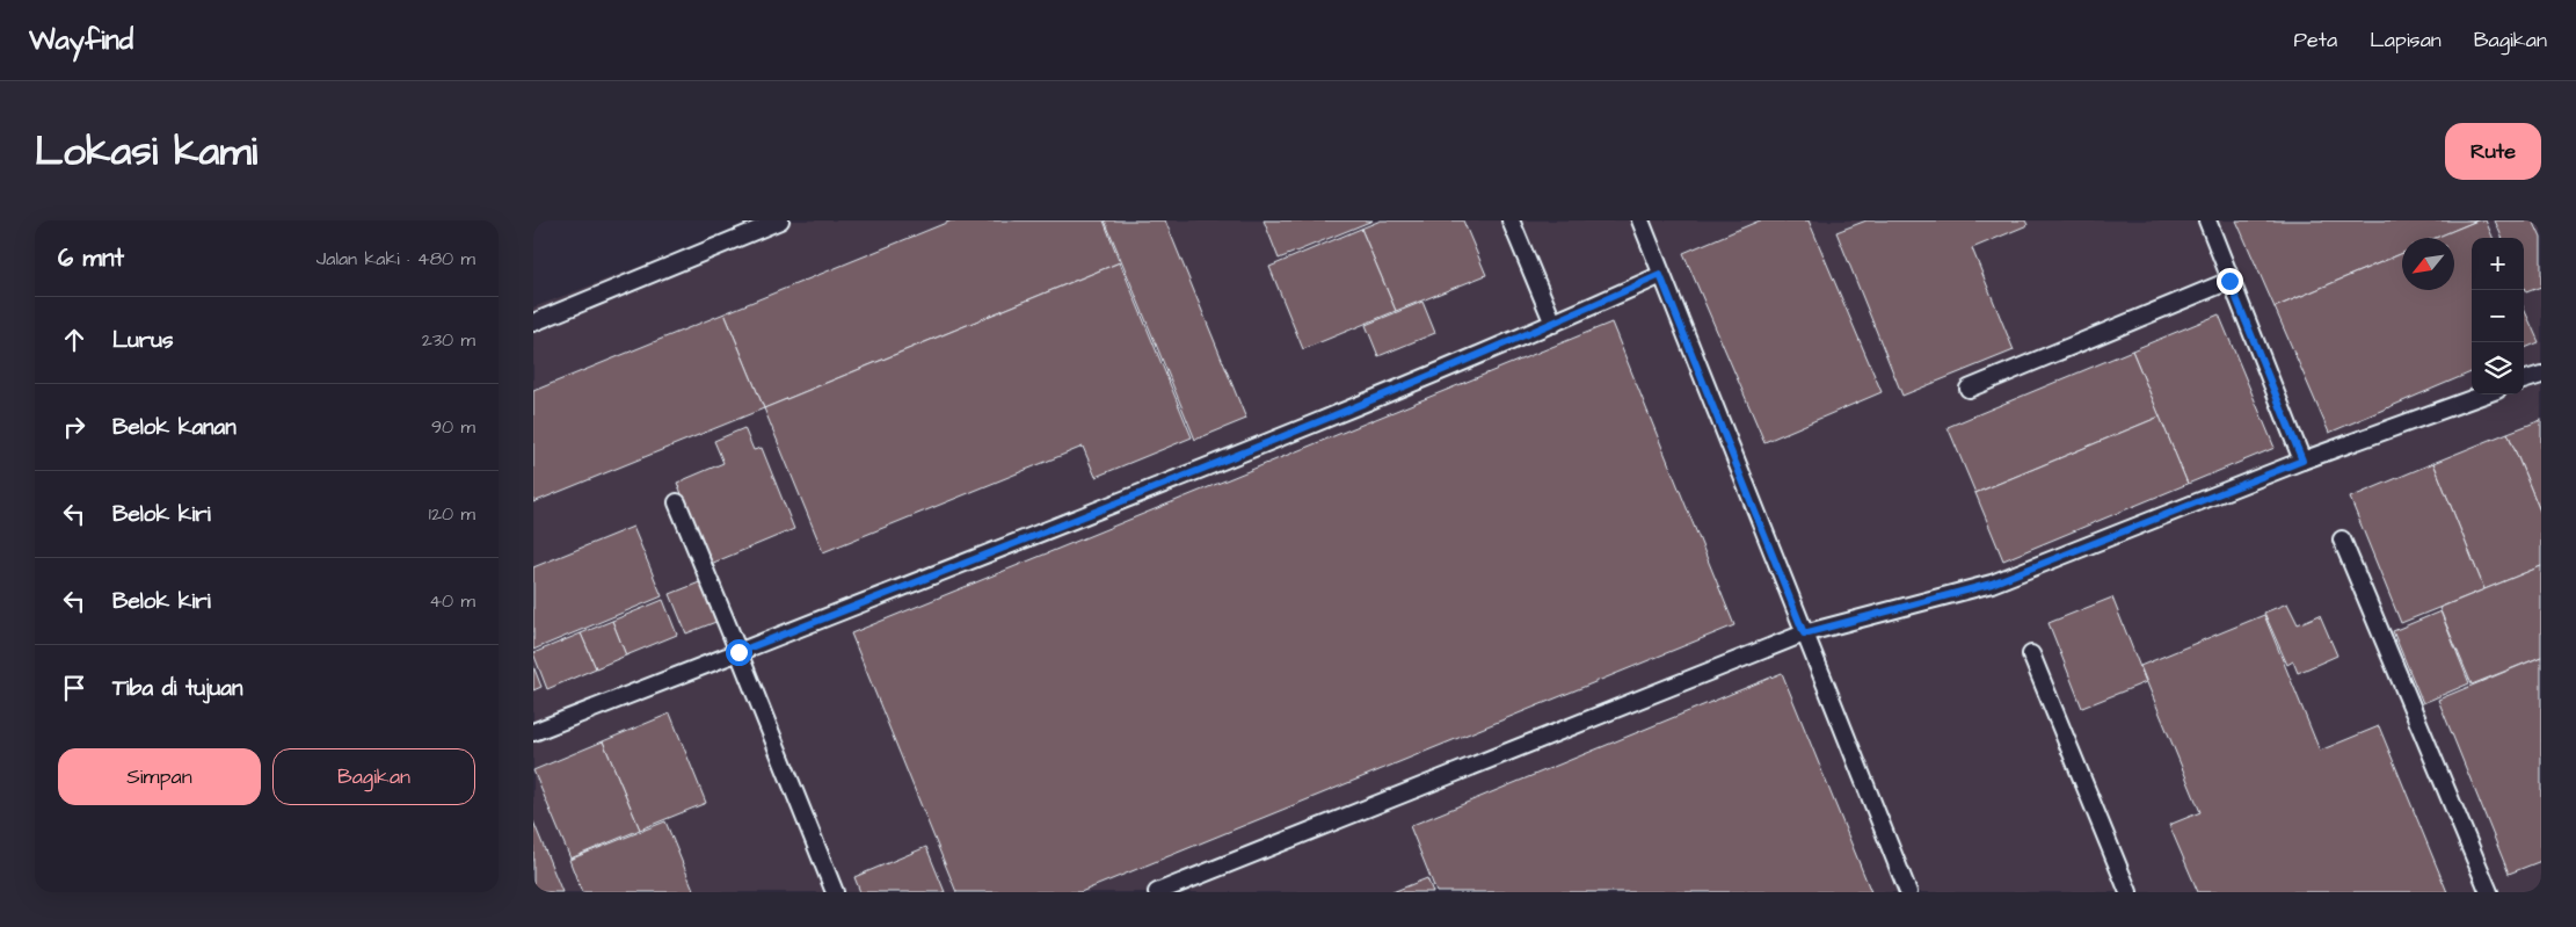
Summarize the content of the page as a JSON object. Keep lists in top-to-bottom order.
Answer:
{
  "north": "bottom left",
  "page": {
    "header": "Wayfind",
    "nav": ["Peta", "Lapisan", "Bagikan"],
    "title": "Lokasi kami",
    "buttons": [
      "Rute",
      ["Simpan", "Bagikan"]
    ],
    "heading": ["6 mnt", "Jalan kaki · 480 m"],
    "map_buttons": ["+", "−"],
    "list": [
      ["Lurus", "230 m"],
      ["Belok kanan", "90 m"],
      ["Belok kiri", "120 m"],
      ["Belok kiri", "40 m"],
      "Tiba di tujuan"
    ]
  }
}
